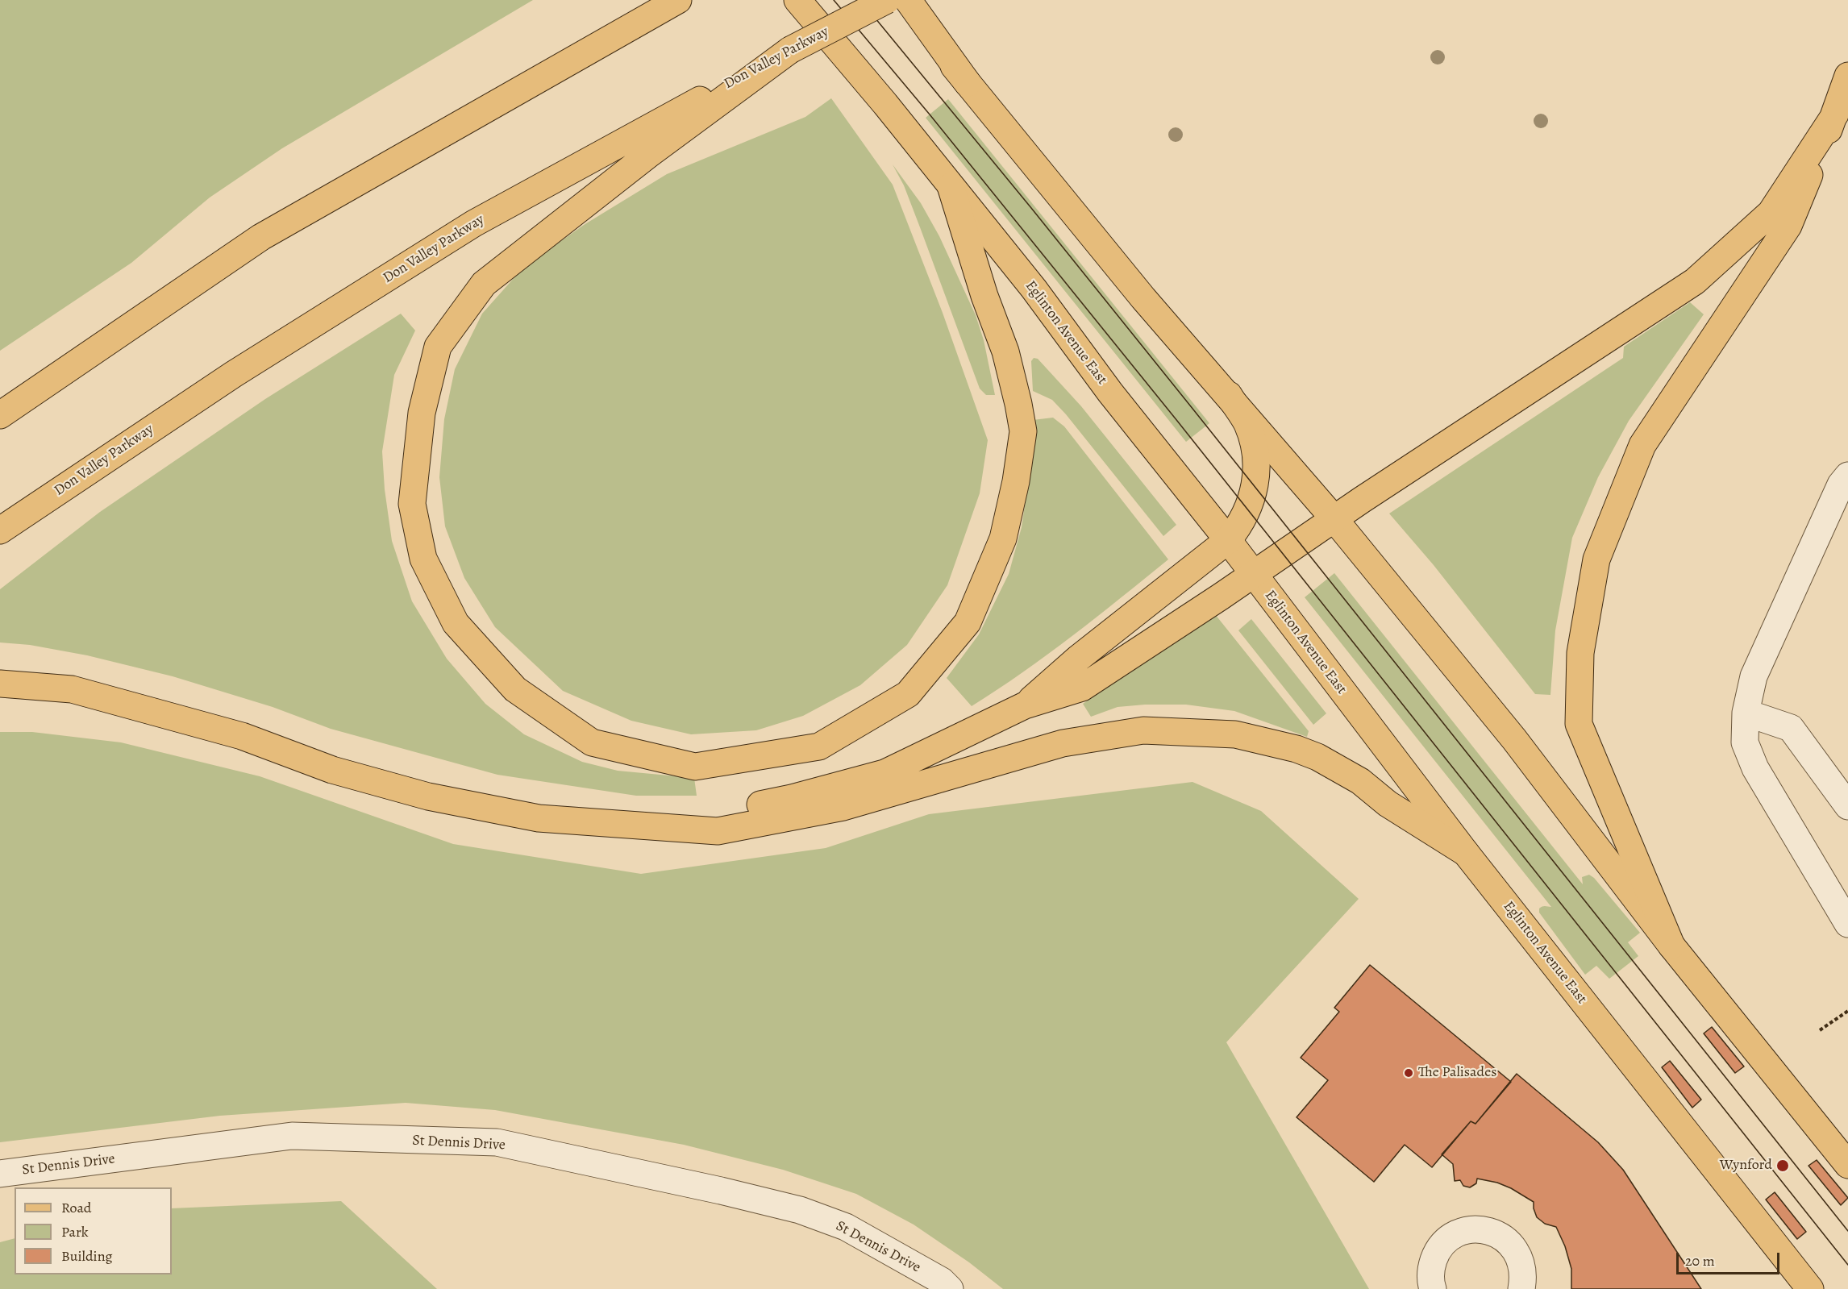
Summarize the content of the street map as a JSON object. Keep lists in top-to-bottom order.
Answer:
{
  "streets": {
    "main road": ["Don Valley Parkway", "Eglinton Avenue East"],
    "street": ["St Dennis Drive"]
  },
  "places": ["The Palisades", "Wynford"],
  "legend": ["Road", "Park", "Building"],
  "scale_bar": "20 m"
}
